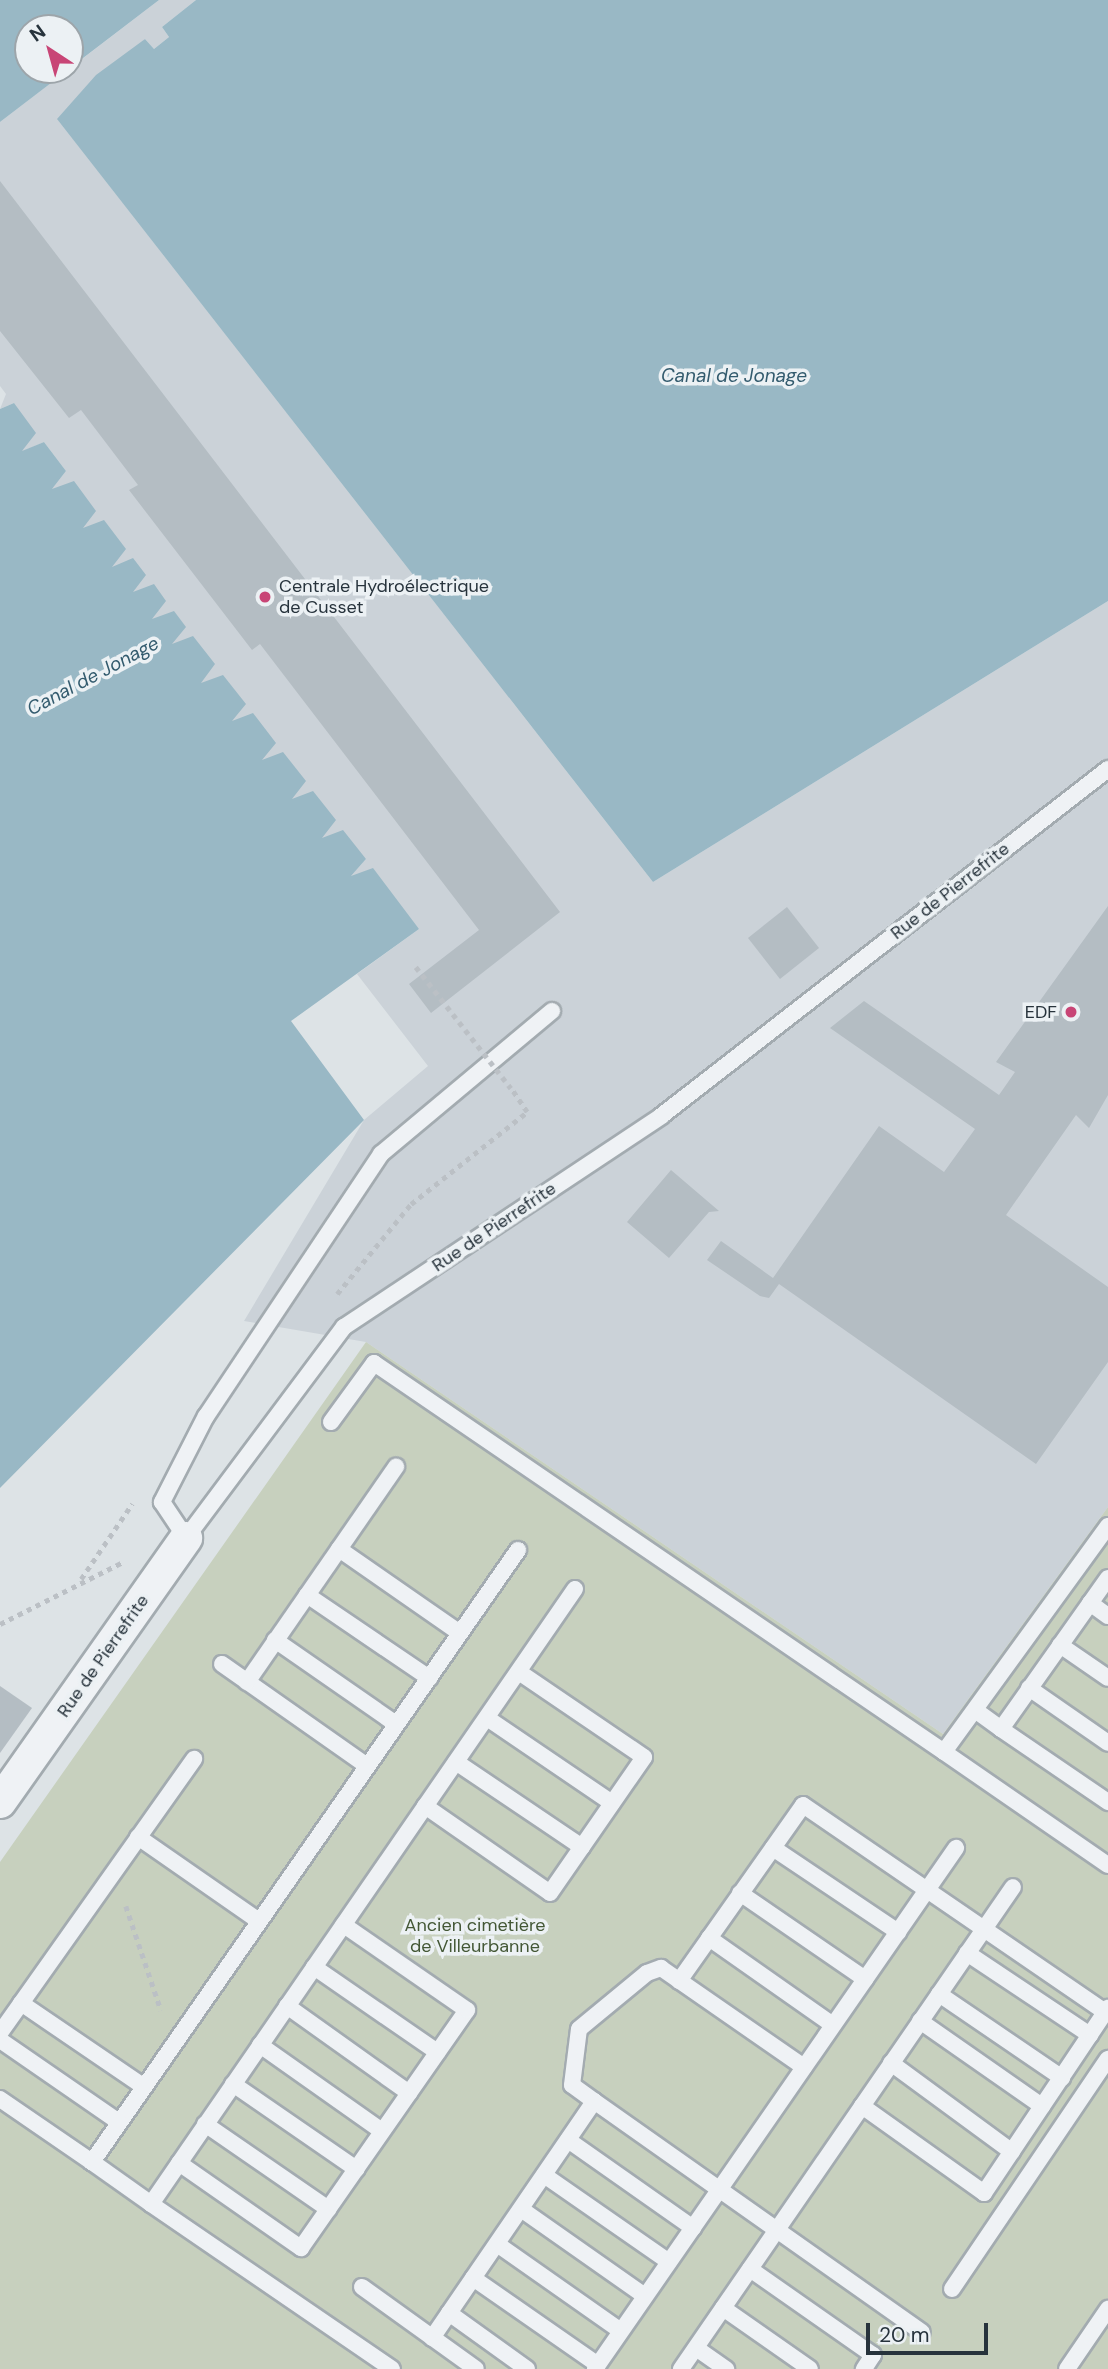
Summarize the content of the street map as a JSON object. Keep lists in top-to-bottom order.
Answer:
{
  "streets": {
    "street": ["Rue de Pierrefrite"]
  },
  "water": ["Canal de Jonage"],
  "parks": ["Ancien cimetière de Villeurbanne"],
  "places": ["Centrale Hydroélectrique de Cusset", "EDF"],
  "scale_bar": "20 m",
  "north": "top left"
}
